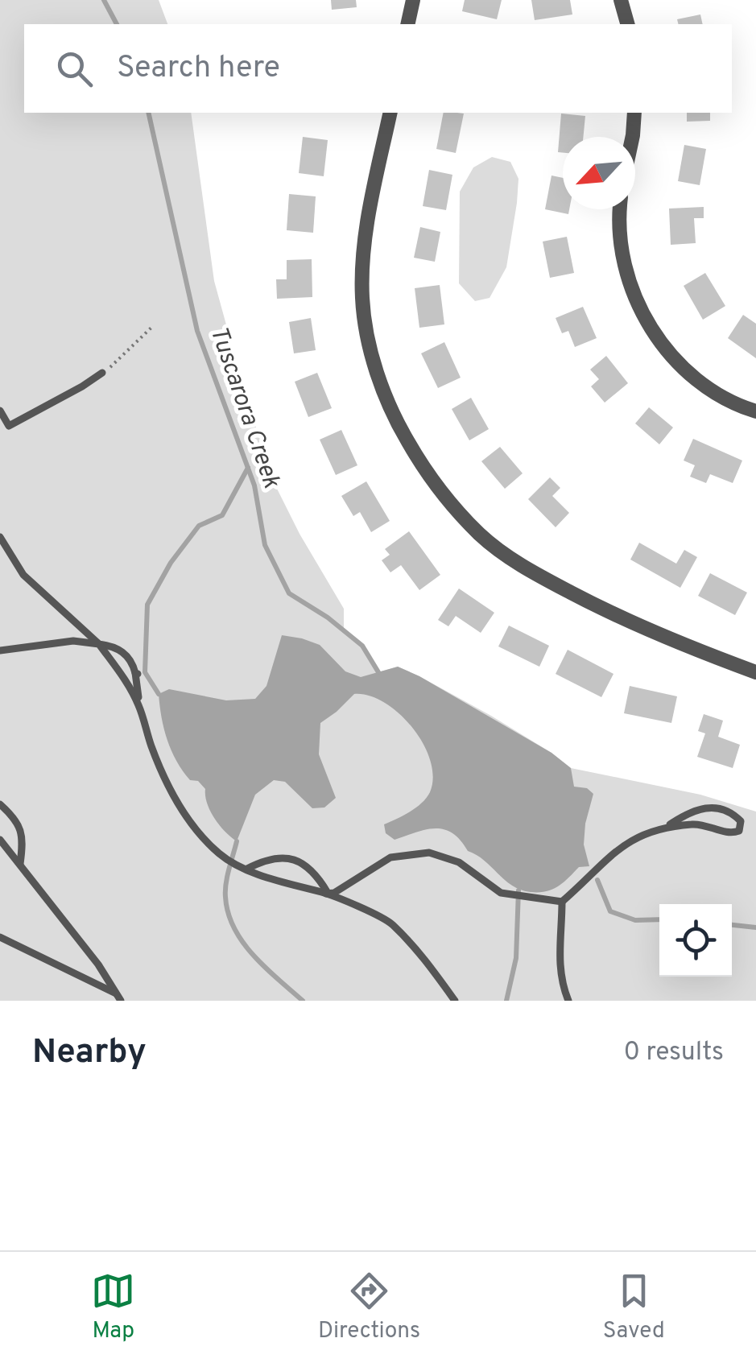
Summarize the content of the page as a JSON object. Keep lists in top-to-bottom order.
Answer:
{
  "water": ["Tuscarora Creek"],
  "north": "bottom left",
  "page": {
    "search": "Search here",
    "heading": ["Nearby", "0 results"],
    "nav": ["Map", "Directions", "Saved"]
  }
}
